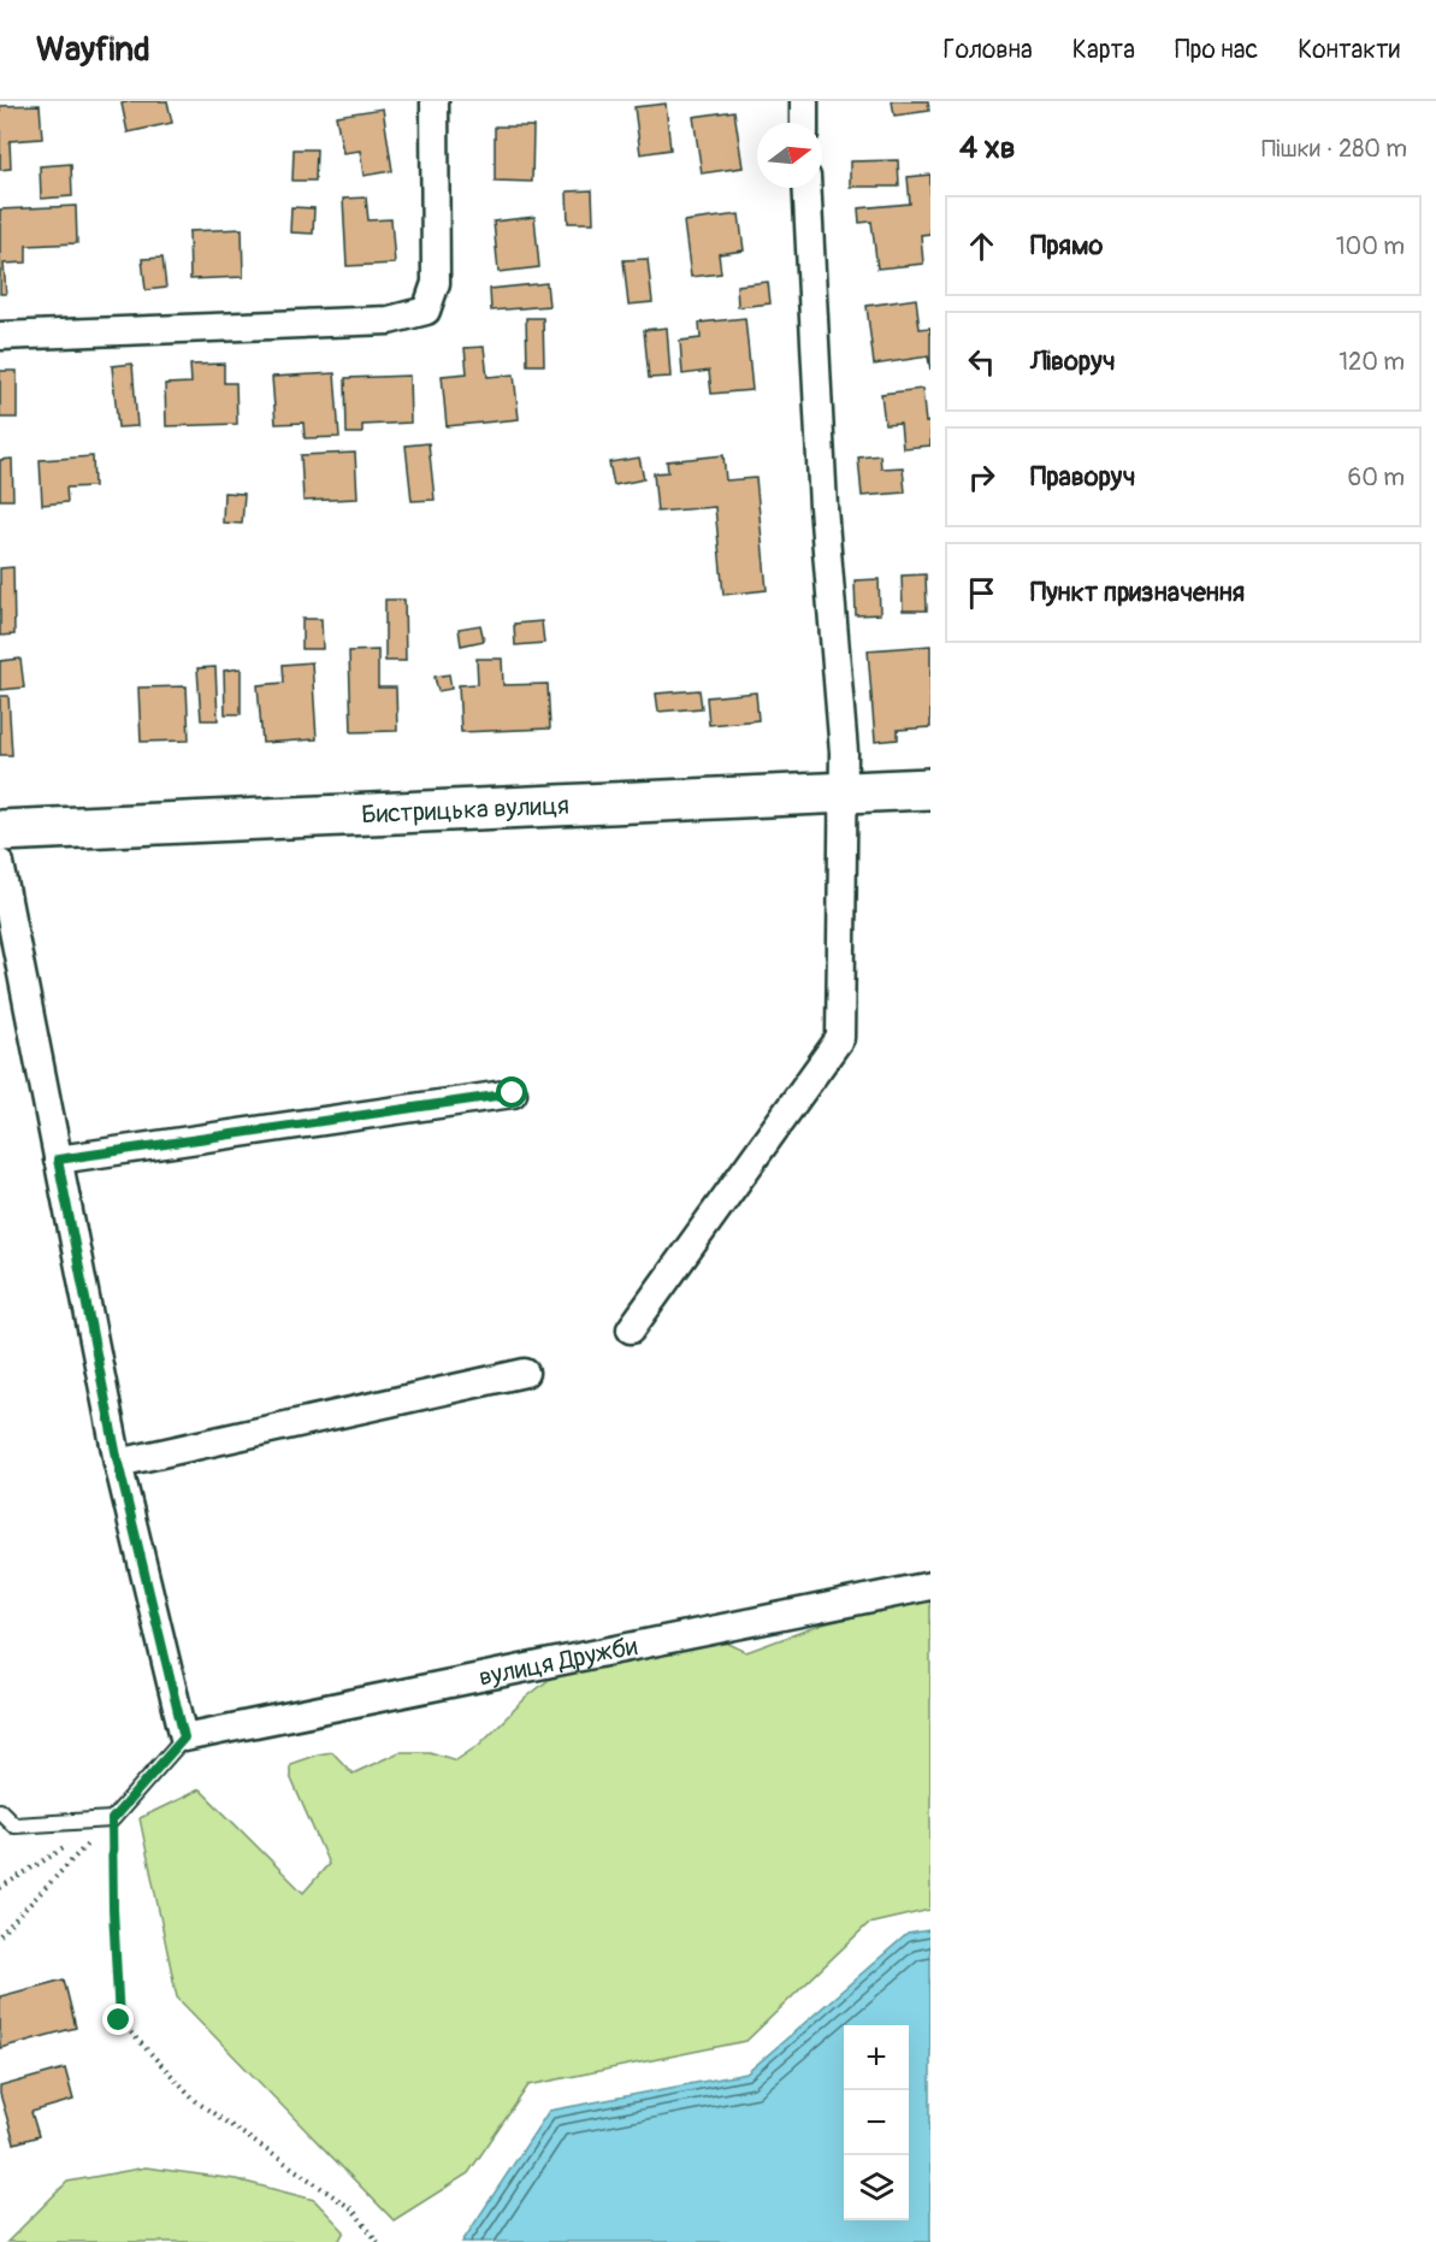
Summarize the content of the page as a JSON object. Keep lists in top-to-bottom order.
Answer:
{
  "streets": {
    "street": ["Бистрицька вулиця", "вулиця Дружби"]
  },
  "north": "right",
  "page": {
    "header": "Wayfind",
    "nav": [
      "Головна",
      "Карта",
      "Про нас",
      "Контакти"
    ],
    "heading": ["4 хв", "Пішки · 280 m"],
    "list": [
      ["Прямо", "100 m"],
      ["Ліворуч", "120 m"],
      ["Праворуч", "60 m"],
      "Пункт призначення"
    ],
    "map_buttons": ["+", "−"]
  }
}
